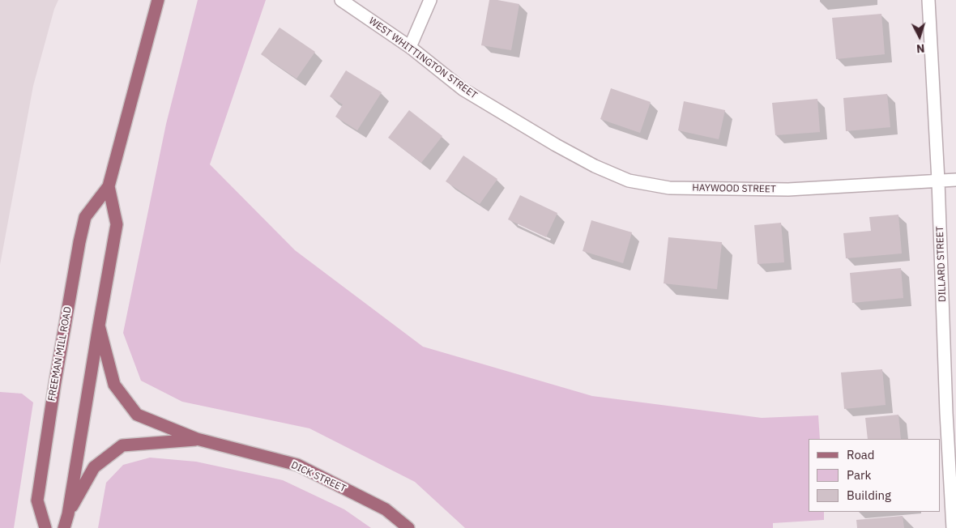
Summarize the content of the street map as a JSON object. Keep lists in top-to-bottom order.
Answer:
{
  "streets": {
    "main road": ["FREEMAN MILL ROAD", "DICK STREET"],
    "street": ["WEST WHITTINGTON STREET", "HAYWOOD STREET", "DILLARD STREET"]
  },
  "crossings": [
    ["WEST WHITTINGTON STREET", "HAYWOOD STREET"],
    ["HAYWOOD STREET", "DILLARD STREET"]
  ],
  "legend": ["Road", "Park", "Building"],
  "north": "bottom"
}
